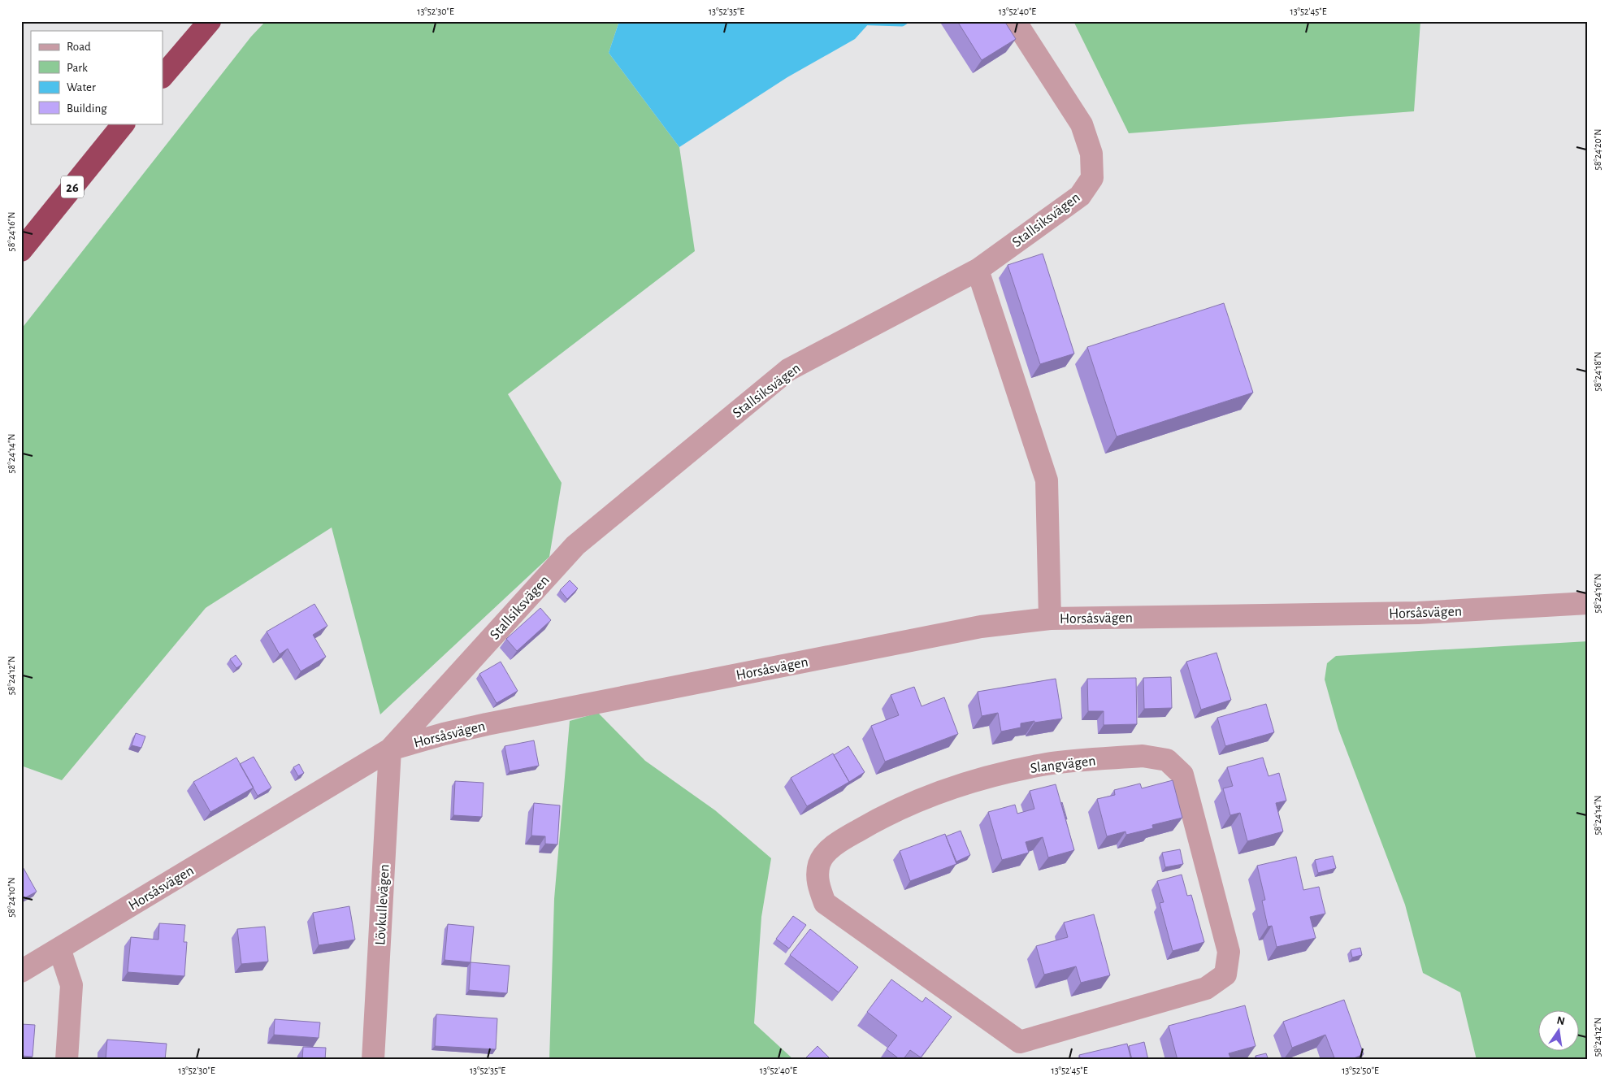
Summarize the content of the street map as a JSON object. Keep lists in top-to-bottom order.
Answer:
{
  "streets": {
    "highway": ["26"],
    "street": [
      "Stallsiksvägen",
      "Horsåsvägen",
      "Slangvägen",
      "Lövkullevägen"
    ]
  },
  "crossings": [
    ["Stallsiksvägen", "Horsåsvägen"],
    ["Stallsiksvägen", "Lövkullevägen"],
    ["Horsåsvägen", "Lövkullevägen"]
  ],
  "legend": [
    "Road",
    "Park",
    "Water",
    "Building"
  ],
  "north": "top",
  "coordinates": [
    "13°52'30\"E",
    "13°52'35\"E",
    "13°52'40\"E",
    "13°52'45\"E",
    "58°24'20\"N",
    "58°24'16\"N",
    "58°24'18\"N",
    "58°24'14\"N",
    "58°24'12\"N",
    "58°24'10\"N",
    "13°52'50\"E"
  ]
}
